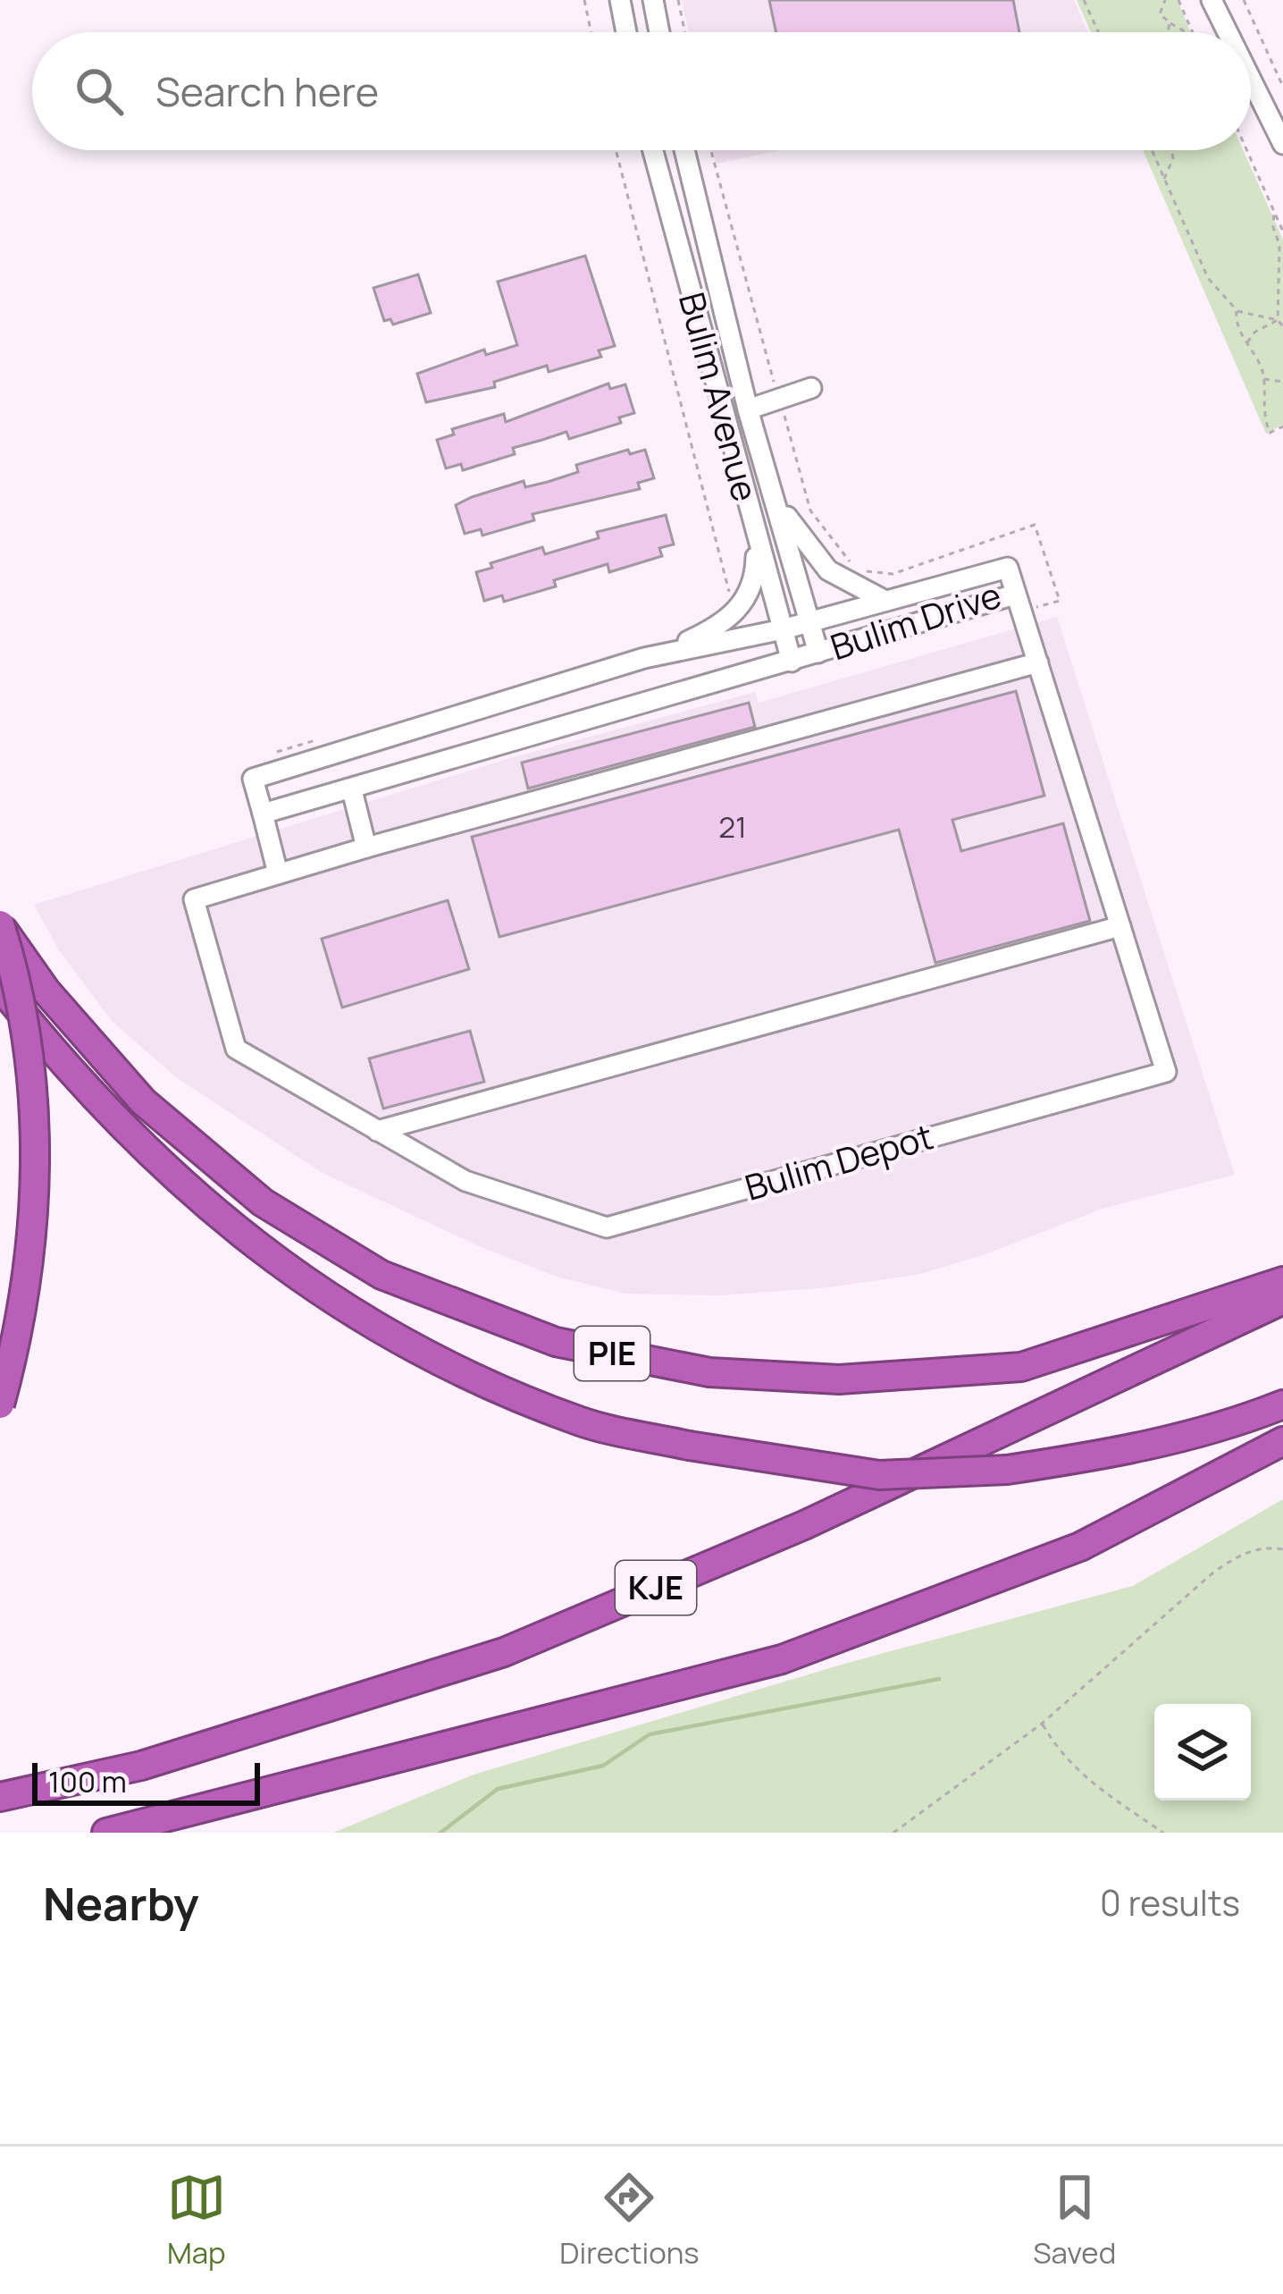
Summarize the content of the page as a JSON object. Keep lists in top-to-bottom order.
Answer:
{
  "streets": {
    "highway": ["PIE", "KJE"],
    "street": ["Bulim Avenue", "Bulim Drive", "Bulim Depot"]
  },
  "crossings": [
    ["Bulim Avenue", "Bulim Drive"],
    ["Bulim Drive", "Bulim Depot"]
  ],
  "house_numbers": ["21"],
  "scale_bar": "100 m",
  "page": {
    "search": "Search here",
    "scale": "100 m",
    "heading": ["Nearby", "0 results"],
    "nav": ["Map", "Directions", "Saved"]
  }
}
